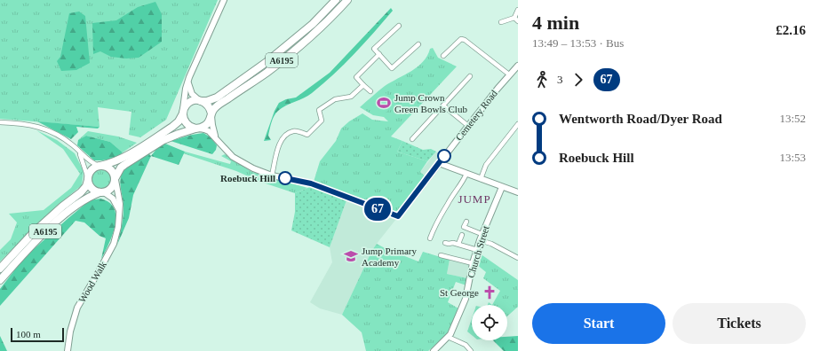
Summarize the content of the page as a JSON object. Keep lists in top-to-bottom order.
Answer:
{
  "streets": {
    "highway": ["A6195"],
    "street": ["Cemetery Road", "Church Street", "Wood Walk"]
  },
  "crossings": [
    ["A6195", "Wood Walk"]
  ],
  "districts": ["JUMP"],
  "places": {
    "sports": ["Jump Crown Green Bowls Club"],
    "other": ["Roebuck Hill"],
    "school or university": ["Jump Primary Academy"],
    "church": ["St George"]
  },
  "lines": ["bus line 67"],
  "scale_bar": "100 m",
  "page": {
    "on_map": "67",
    "heading": ["4 min", "13:49 – 13:53 · Bus", "£2.16"],
    "legs": ["3", "67"],
    "list": [
      {
        "name": "Wentworth Road/Dyer Road",
        "value": "13:52"
      },
      {
        "name": "Roebuck Hill",
        "value": "13:53"
      }
    ],
    "buttons": ["Start", "Tickets"],
    "scale": "100 m"
  }
}
